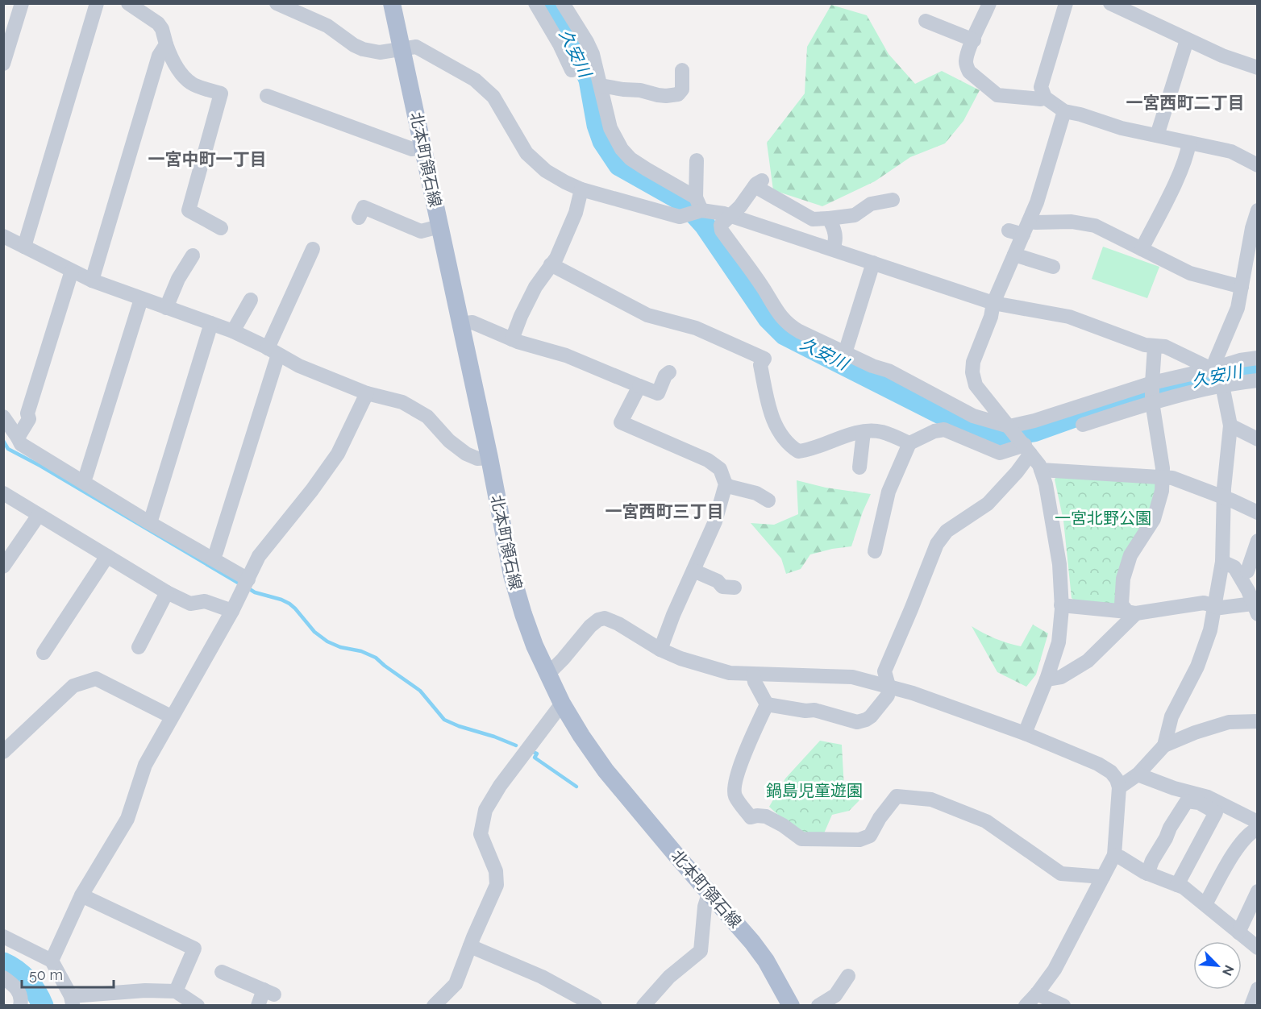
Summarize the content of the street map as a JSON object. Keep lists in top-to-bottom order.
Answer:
{
  "streets": {
    "main road": ["北本町領石線"]
  },
  "districts": ["一宮西町二丁目", "一宮中町一丁目", "一宮西町三丁目"],
  "water": ["久安川"],
  "parks": ["一宮北野公園", "鍋島児童遊園"],
  "scale_bar": "50 m",
  "north": "bottom right"
}
